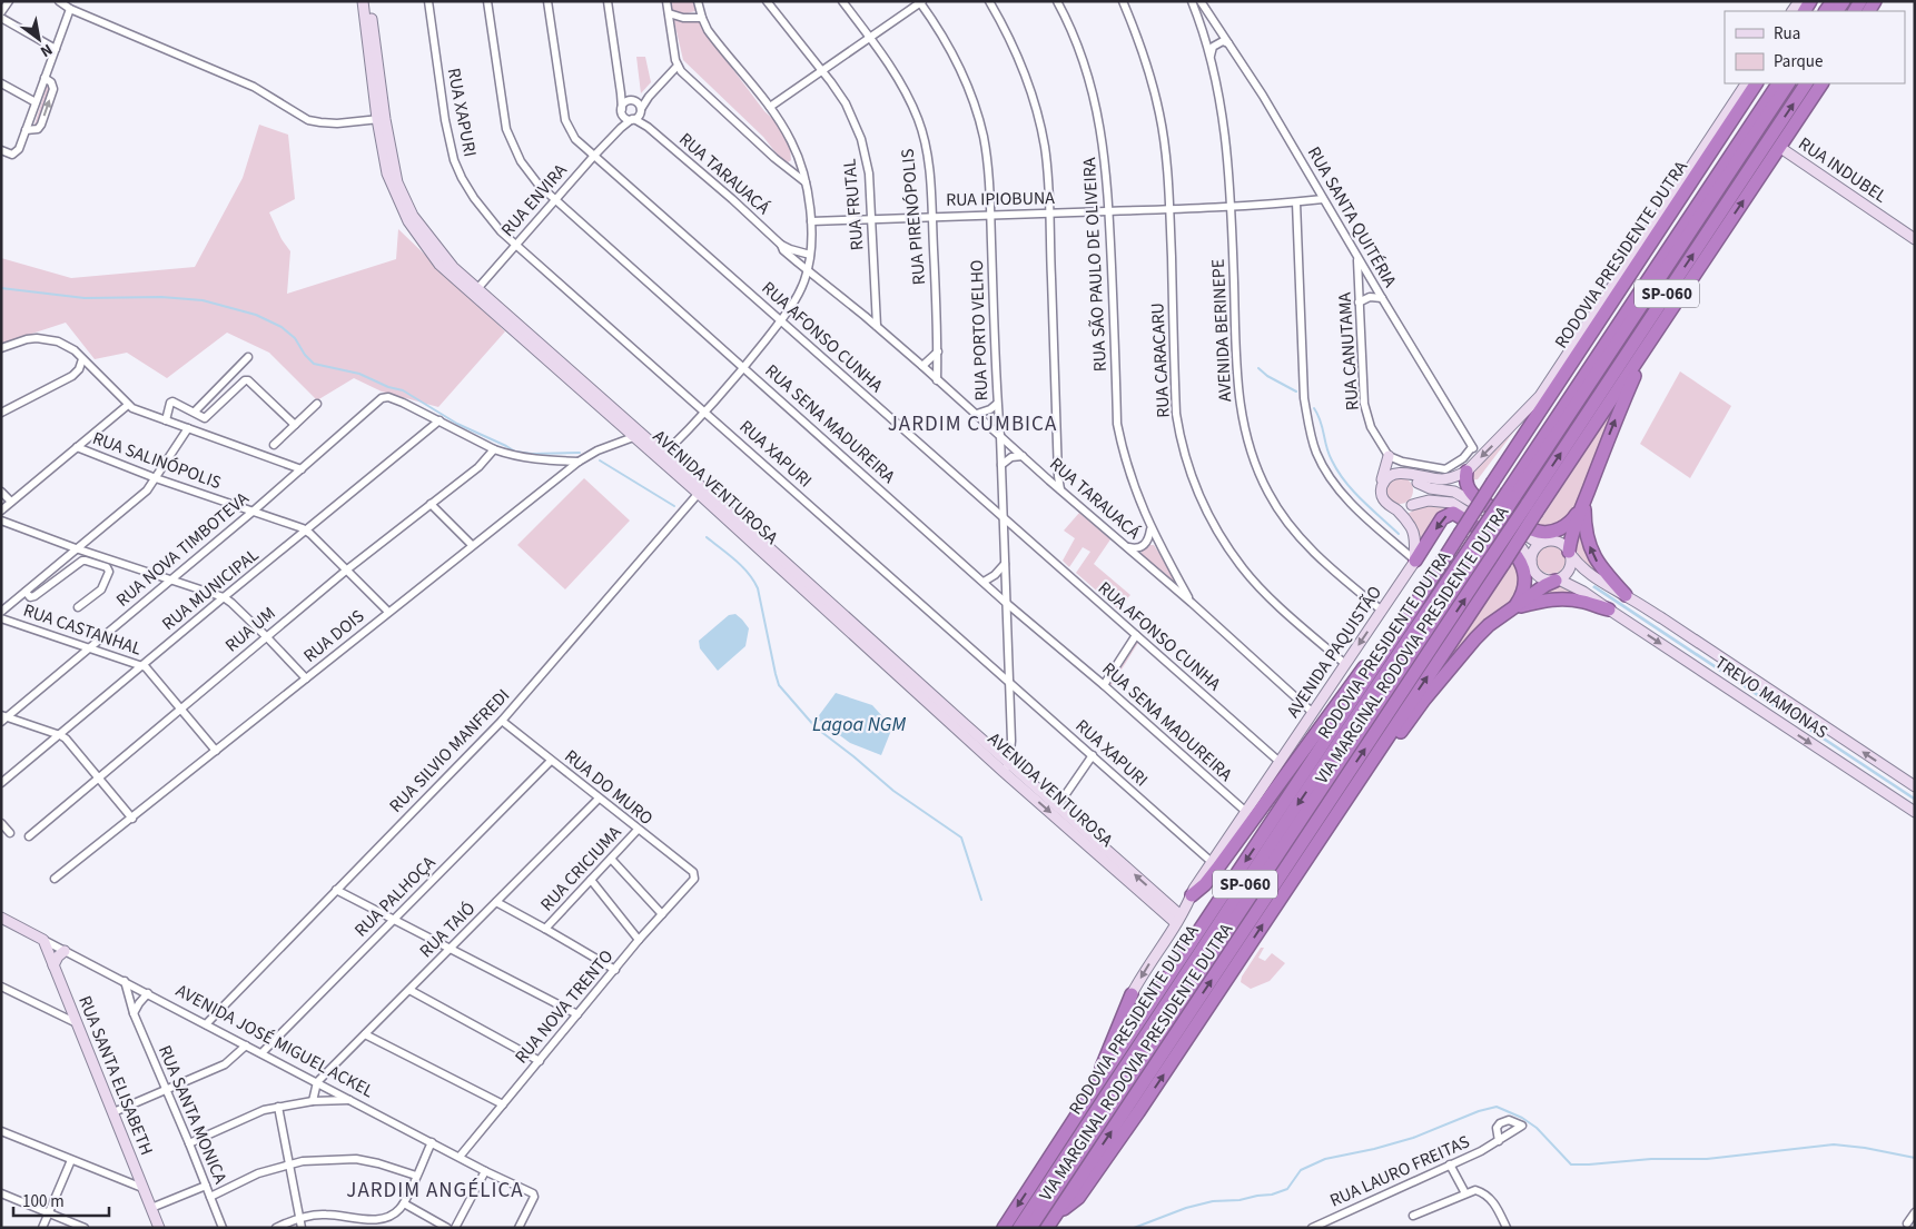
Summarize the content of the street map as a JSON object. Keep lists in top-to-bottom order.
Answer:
{
  "streets": {
    "highway": ["RODOVIA PRESIDENTE DUTRA", "SP-060", "VIA MARGINAL RODOVIA PRESIDENTE DUTRA"],
    "main road": [
      "RUA INDUBEL",
      "AVENIDA VENTUROSA",
      "AVENIDA PAQUISTÃO",
      "TREVO MAMONAS",
      "AVENIDA JOSÉ MIGUEL ACKEL",
      "RUA SANTA ELISABETH"
    ],
    "street": [
      "RUA XAPURI",
      "RUA TARAUACÁ",
      "RUA IPIOBUNA",
      "RUA ENVIRA",
      "RUA FRUTAL",
      "RUA PIRENÓPOLIS",
      "RUA SANTA QUITÉRIA",
      "RUA SÃO PAULO DE OLIVEIRA",
      "RUA PORTO VELHO",
      "AVENIDA BERINEPE",
      "RUA AFONSO CUNHA",
      "RUA CANUTAMA",
      "RUA CARACARU",
      "RUA SENA MADUREIRA",
      "RUA SALINÓPOLIS",
      "RUA NOVA TIMBOTEVA",
      "RUA MUNICIPAL",
      "RUA CASTANHAL",
      "RUA UM",
      "RUA DOIS",
      "RUA SILVIO MANFREDI",
      "RUA DO MURO",
      "RUA CRICIUMA",
      "RUA PALHOÇA",
      "RUA TAIÓ",
      "RUA NOVA TRENTO",
      "RUA SANTA MONICA",
      "RUA LAURO FREITAS"
    ]
  },
  "crossings": [
    ["RUA XAPURI", "RUA ENVIRA"],
    ["RUA XAPURI", "RUA PORTO VELHO"],
    ["RUA XAPURI", "AVENIDA PAQUISTÃO"],
    ["RUA TARAUACÁ", "RUA ENVIRA"],
    ["RUA TARAUACÁ", "RUA FRUTAL"],
    ["RUA TARAUACÁ", "RUA PIRENÓPOLIS"],
    ["RUA TARAUACÁ", "RUA SÃO PAULO DE OLIVEIRA"],
    ["RUA TARAUACÁ", "RUA PORTO VELHO"],
    ["RUA TARAUACÁ", "AVENIDA PAQUISTÃO"],
    ["RUA IPIOBUNA", "RUA FRUTAL"],
    ["RUA IPIOBUNA", "RUA PIRENÓPOLIS"],
    ["RUA IPIOBUNA", "RUA SANTA QUITÉRIA"],
    ["RUA IPIOBUNA", "RUA SÃO PAULO DE OLIVEIRA"],
    ["RUA IPIOBUNA", "RUA PORTO VELHO"],
    ["RUA IPIOBUNA", "AVENIDA BERINEPE"],
    ["RUA IPIOBUNA", "RUA CARACARU"],
    ["RUA ENVIRA", "RUA AFONSO CUNHA"],
    ["RUA ENVIRA", "RUA SENA MADUREIRA"],
    ["RUA ENVIRA", "AVENIDA VENTUROSA"],
    ["RUA SANTA QUITÉRIA", "RUA CANUTAMA"],
    ["RUA PORTO VELHO", "RUA AFONSO CUNHA"],
    ["RUA PORTO VELHO", "RUA SENA MADUREIRA"],
    ["RUA PORTO VELHO", "AVENIDA VENTUROSA"],
    ["AVENIDA BERINEPE", "AVENIDA PAQUISTÃO"],
    ["RUA AFONSO CUNHA", "AVENIDA PAQUISTÃO"],
    ["RUA CARACARU", "AVENIDA PAQUISTÃO"],
    ["RUA SENA MADUREIRA", "AVENIDA PAQUISTÃO"],
    ["RUA SALINÓPOLIS", "RUA NOVA TIMBOTEVA"],
    ["RUA SALINÓPOLIS", "RUA MUNICIPAL"],
    ["RUA SALINÓPOLIS", "RUA UM"],
    ["RUA SALINÓPOLIS", "RUA DOIS"],
    ["AVENIDA VENTUROSA", "RUA DOIS"],
    ["AVENIDA VENTUROSA", "AVENIDA PAQUISTÃO"],
    ["AVENIDA VENTUROSA", "RUA SILVIO MANFREDI"],
    ["RUA NOVA TIMBOTEVA", "RUA MUNICIPAL"],
    ["RUA NOVA TIMBOTEVA", "RUA CASTANHAL"],
    ["RUA MUNICIPAL", "RUA CASTANHAL"],
    ["RUA CASTANHAL", "RUA UM"],
    ["RUA CASTANHAL", "RUA DOIS"],
    ["RUA SILVIO MANFREDI", "RUA DO MURO"],
    ["RUA SILVIO MANFREDI", "AVENIDA JOSÉ MIGUEL ACKEL"],
    ["RUA DO MURO", "RUA CRICIUMA"],
    ["RUA DO MURO", "RUA PALHOÇA"],
    ["RUA DO MURO", "RUA TAIÓ"],
    ["RUA DO MURO", "RUA NOVA TRENTO"],
    ["RUA PALHOÇA", "AVENIDA JOSÉ MIGUEL ACKEL"],
    ["RUA TAIÓ", "AVENIDA JOSÉ MIGUEL ACKEL"],
    ["RUA NOVA TRENTO", "AVENIDA JOSÉ MIGUEL ACKEL"],
    ["AVENIDA JOSÉ MIGUEL ACKEL", "RUA SANTA ELISABETH"],
    ["AVENIDA JOSÉ MIGUEL ACKEL", "RUA SANTA MONICA"]
  ],
  "districts": ["JARDIM CUMBICA", "JARDIM ANGÉLICA"],
  "water": ["Lagoa NGM"],
  "legend": ["Rua", "Parque"],
  "scale_bar": "100 m",
  "north": "bottom right"
}
